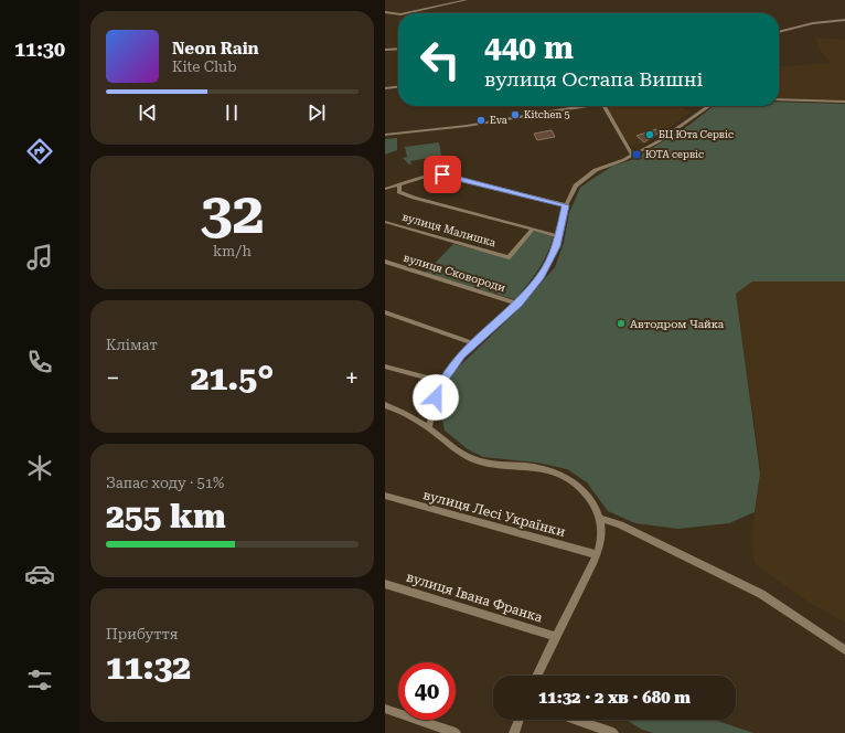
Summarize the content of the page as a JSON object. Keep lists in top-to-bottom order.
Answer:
{
  "streets": {
    "street": [
      "вулиця Малишка",
      "вулиця Сковороди",
      "вулиця Лесі Українки",
      "вулиця Івана Франка"
    ]
  },
  "places": {
    "other": [
      "Kitchen 5",
      "Eva",
      "БЦ Юта Сервіс",
      "Автодром Чайка"
    ],
    "transit": ["ЮТА сервіс"]
  },
  "page": {
    "tabs": "11:30",
    "turn": ["440 m", "вулиця Остапа Вишні"],
    "song": ["Neon Rain", "Kite Club"],
    "tile": [
      ["32", "km/h"],
      "Клімат",
      ["Запас ходу · 51%", "255 km"],
      ["Прибуття", "11:32"]
    ],
    "heat": ["−", "21.5°", "+"],
    "limit": "40",
    "trip": "11:32 · 2 хв · 680 m"
  }
}
